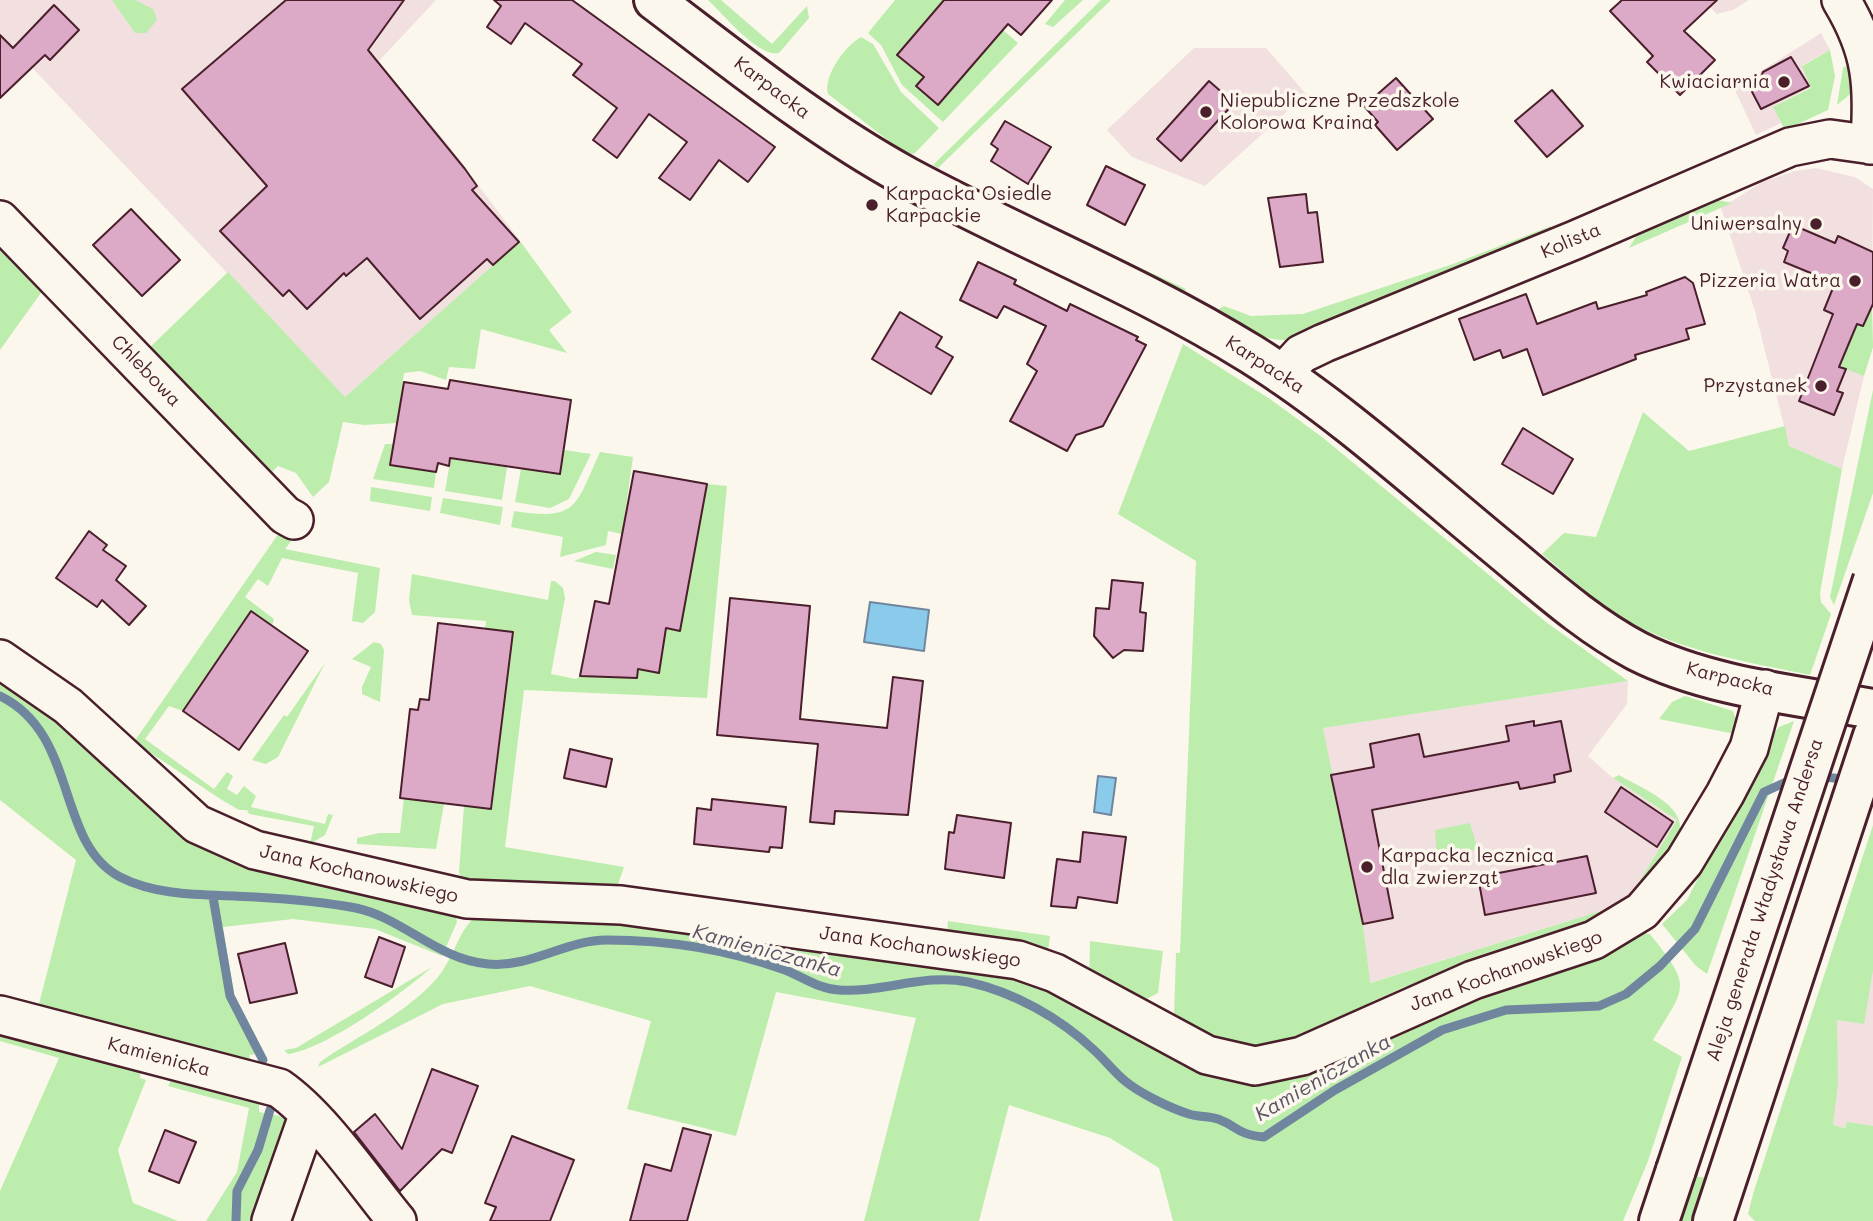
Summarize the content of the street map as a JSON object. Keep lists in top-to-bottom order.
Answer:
{
  "streets": {
    "street": [
      "Karpacka",
      "Kolista",
      "Chlebowa",
      "Jana Kochanowskiego",
      "Aleja generała Władysława Andersa",
      "Kamienicka"
    ]
  },
  "crossings": [
    ["Karpacka", "Kolista"],
    ["Karpacka", "Jana Kochanowskiego"]
  ],
  "water": ["Kamieniczanka"],
  "places": [
    "Kwiaciarnia",
    "Niepubliczne Przedszkole Kolorowa Kraina",
    "Karpacka Osiedle Karpackie",
    "Uniwersalny",
    "Pizzeria Watra",
    "Przystanek",
    "Karpacka lecznica dla zwierząt"
  ]
}
